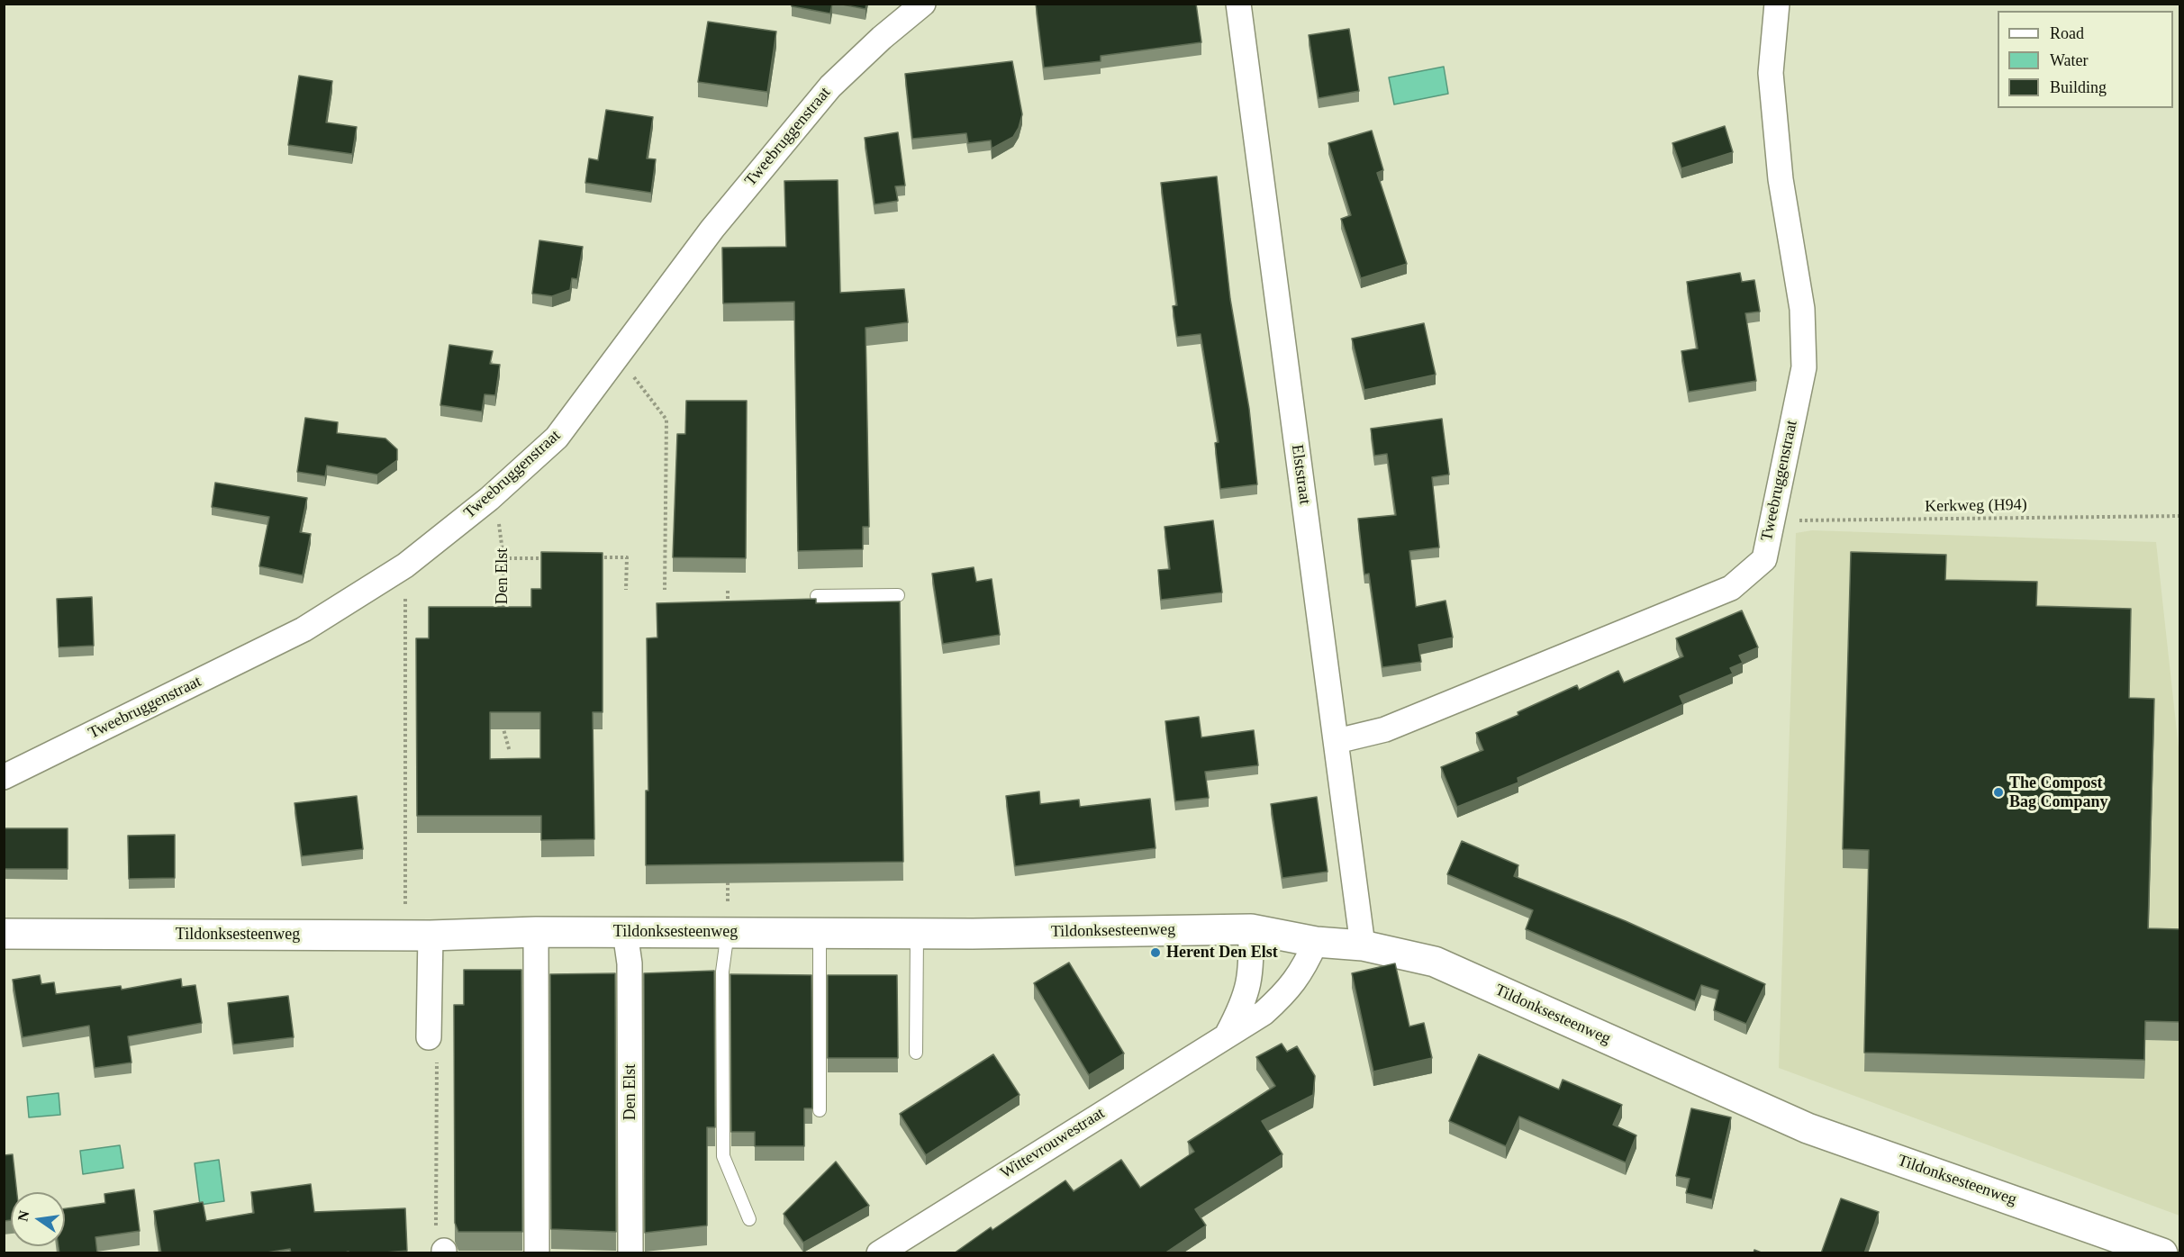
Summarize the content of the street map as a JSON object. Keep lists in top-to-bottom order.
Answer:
{
  "streets": {
    "street": [
      "Tweebruggenstraat",
      "Elststraat",
      "Den Elst",
      "Tildonksesteenweg",
      "Wittevrouwestraat"
    ],
    "path": ["Kerkweg (H94)"]
  },
  "crossings": [
    ["Tweebruggenstraat", "Elststraat"],
    ["Tweebruggenstraat", "Kerkweg (H94)"],
    ["Tweebruggenstraat", "Den Elst"],
    ["Elststraat", "Tildonksesteenweg"],
    ["Den Elst", "Tildonksesteenweg"],
    ["Tildonksesteenweg", "Wittevrouwestraat"]
  ],
  "places": ["The Compost Bag Company", "Herent Den Elst"],
  "legend": ["Road", "Water", "Building"],
  "north": "left"
}
